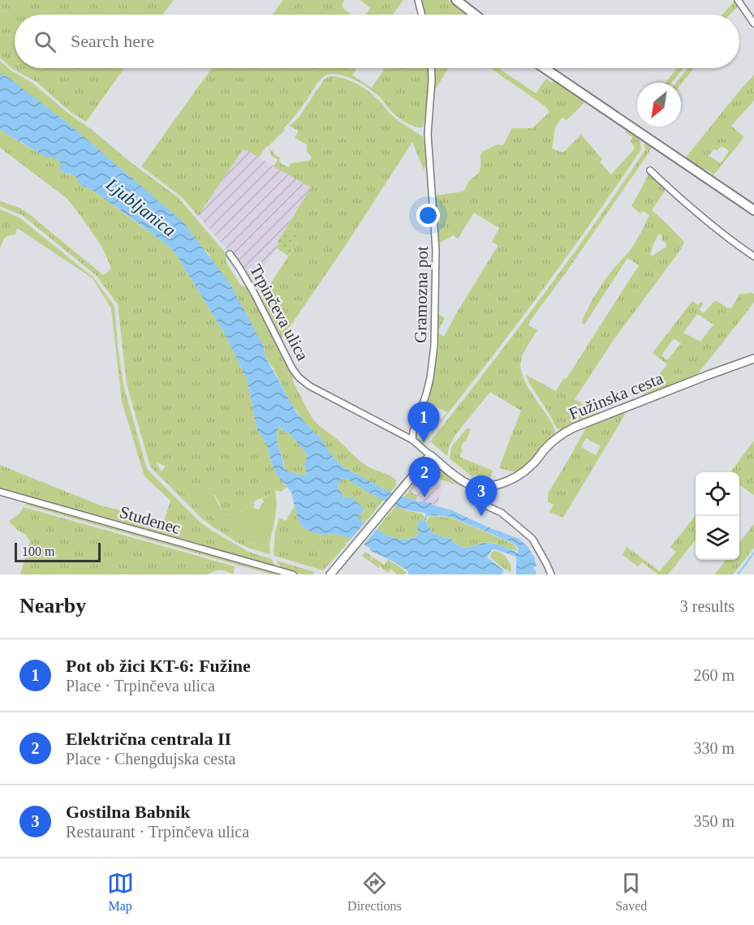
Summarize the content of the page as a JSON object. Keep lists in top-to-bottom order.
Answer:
{
  "streets": {
    "street": [
      "Gramozna pot",
      "Trpinčeva ulica",
      "Fužinska cesta",
      "Studenec"
    ]
  },
  "crossings": [
    ["Gramozna pot", "Trpinčeva ulica"],
    ["Trpinčeva ulica", "Fužinska cesta"]
  ],
  "water": ["Ljubljanica"],
  "scale_bar": "100 m",
  "north": "bottom left",
  "page": {
    "search": "Search here",
    "pins": ["1", "2", "3"],
    "scale": "100 m",
    "heading": ["Nearby", "3 results"],
    "list": [
      {
        "mark": "1",
        "name": "Pot ob žici KT-6: Fužine",
        "note": "Place · Trpinčeva ulica",
        "value": "260 m"
      },
      {
        "mark": "2",
        "name": "Električna centrala II",
        "note": "Place · Chengdujska cesta",
        "value": "330 m"
      },
      {
        "mark": "3",
        "name": "Gostilna Babnik",
        "note": "Restaurant · Trpinčeva ulica",
        "value": "350 m"
      }
    ],
    "nav": ["Map", "Directions", "Saved"]
  }
}
